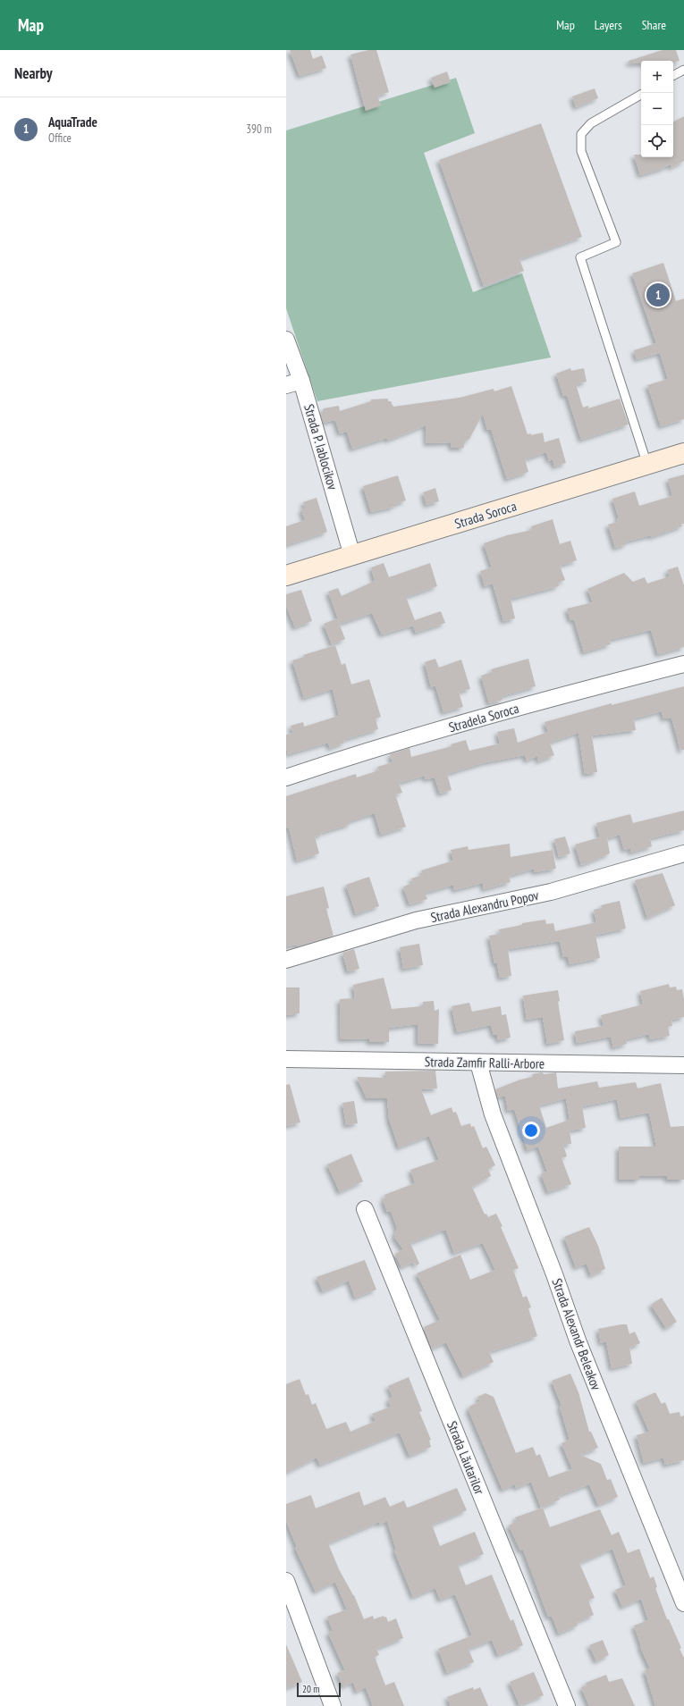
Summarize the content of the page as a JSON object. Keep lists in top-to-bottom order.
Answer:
{
  "streets": {
    "street": [
      "Strada P. Iablocikov",
      "Strada Soroca",
      "Stradela Sorocа",
      "Strada Alexandru Popov",
      "Strada Zamfir Ralli-Arbore",
      "Strada Alexandr Beleakov",
      "Strada Lăutarilor"
    ]
  },
  "crossings": [
    ["Strada P. Iablocikov", "Strada Soroca"],
    ["Strada Zamfir Ralli-Arbore", "Strada Alexandr Beleakov"]
  ],
  "scale_bar": "20 m",
  "page": {
    "header": "Map",
    "nav": ["Map", "Layers", "Share"],
    "heading": "Nearby",
    "map_buttons": ["+", "−"],
    "list": [
      {
        "mark": "1",
        "name": "AquaTrade",
        "note": "Office",
        "value": "390 m"
      }
    ],
    "pins": "1",
    "scale": "20 m"
  }
}
